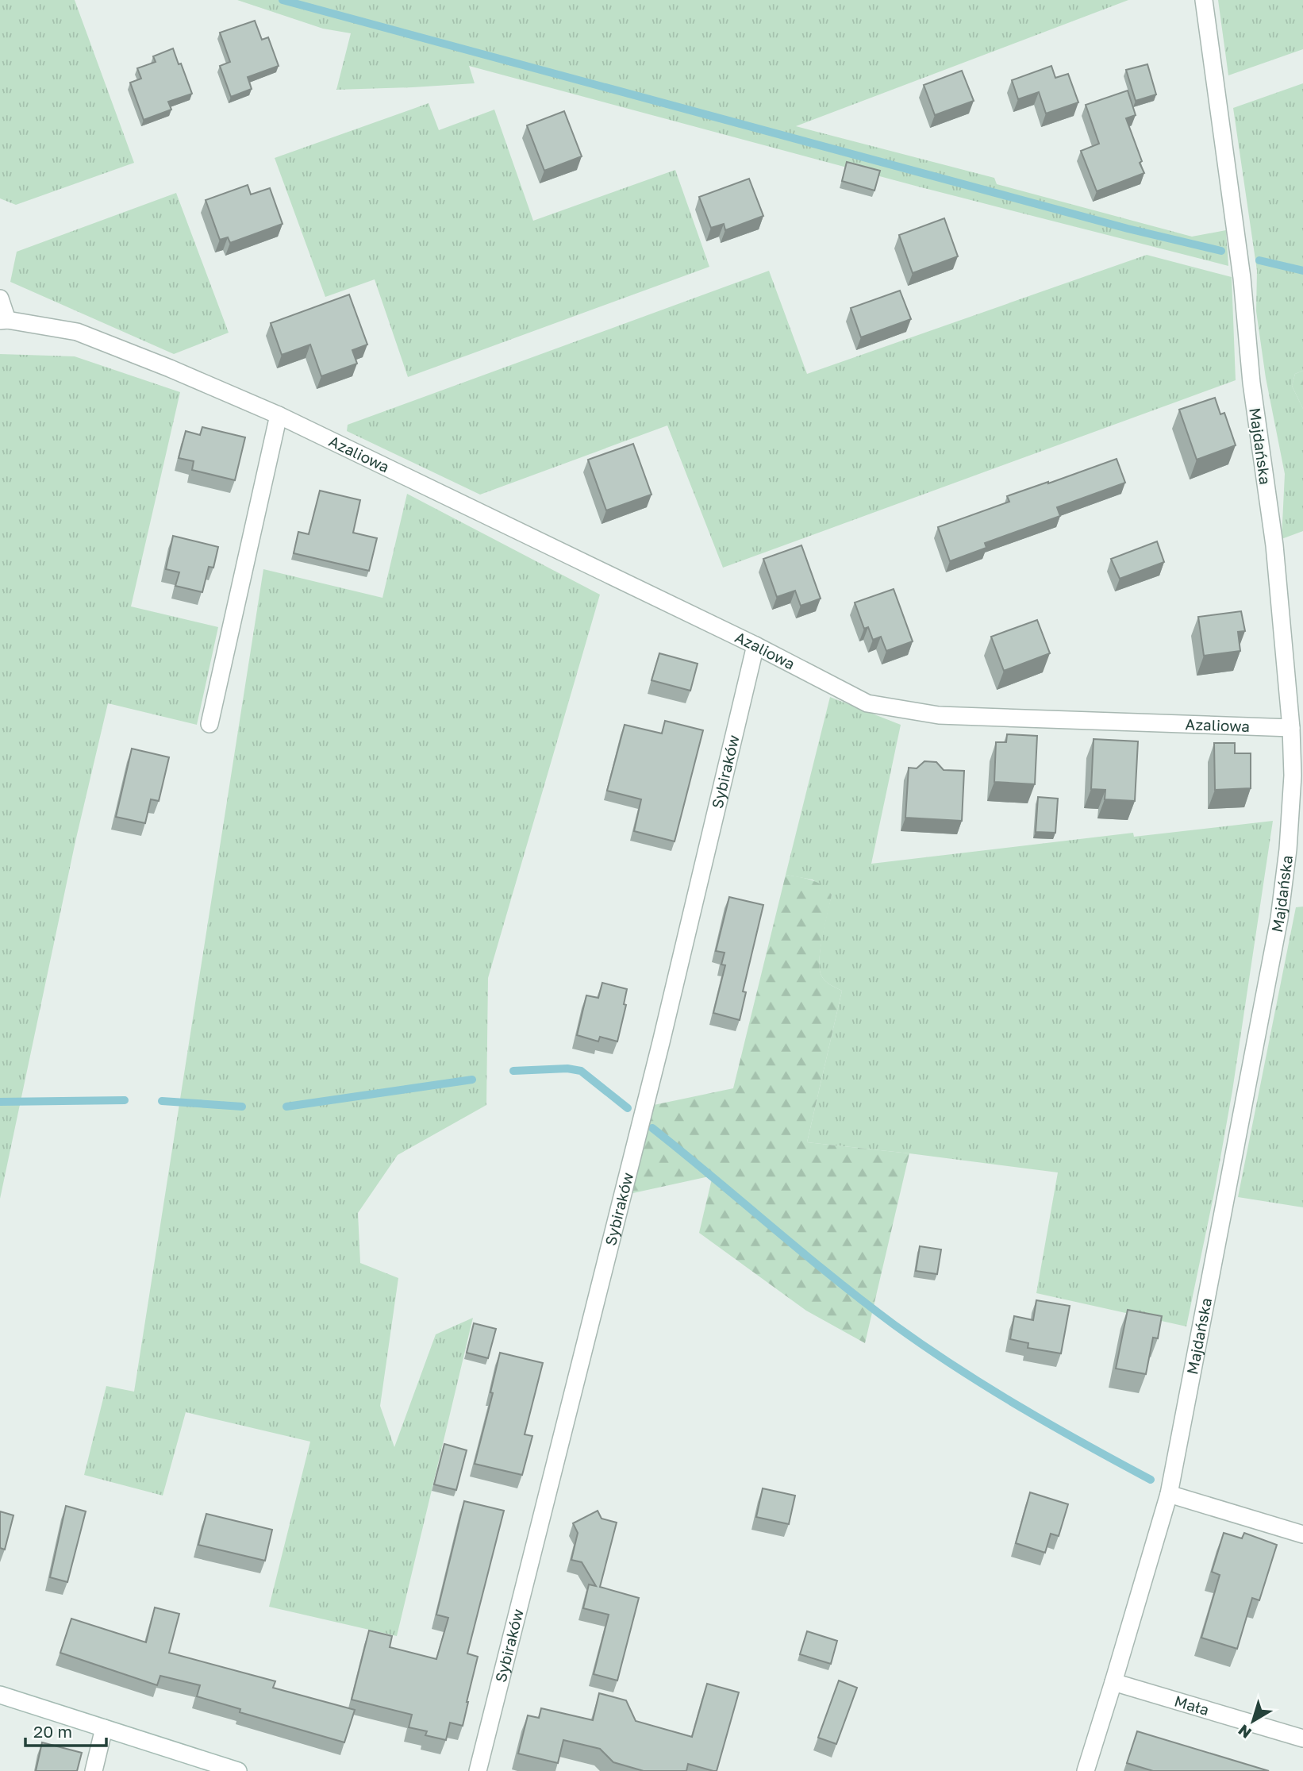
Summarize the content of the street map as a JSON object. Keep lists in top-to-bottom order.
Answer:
{
  "streets": {
    "street": [
      "Majdańska",
      "Azaliowa",
      "Sybiraków",
      "Mała"
    ]
  },
  "crossings": [
    ["Majdańska", "Azaliowa"],
    ["Majdańska", "Mała"],
    ["Azaliowa", "Sybiraków"]
  ],
  "scale_bar": "20 m",
  "north": "bottom left"
}
